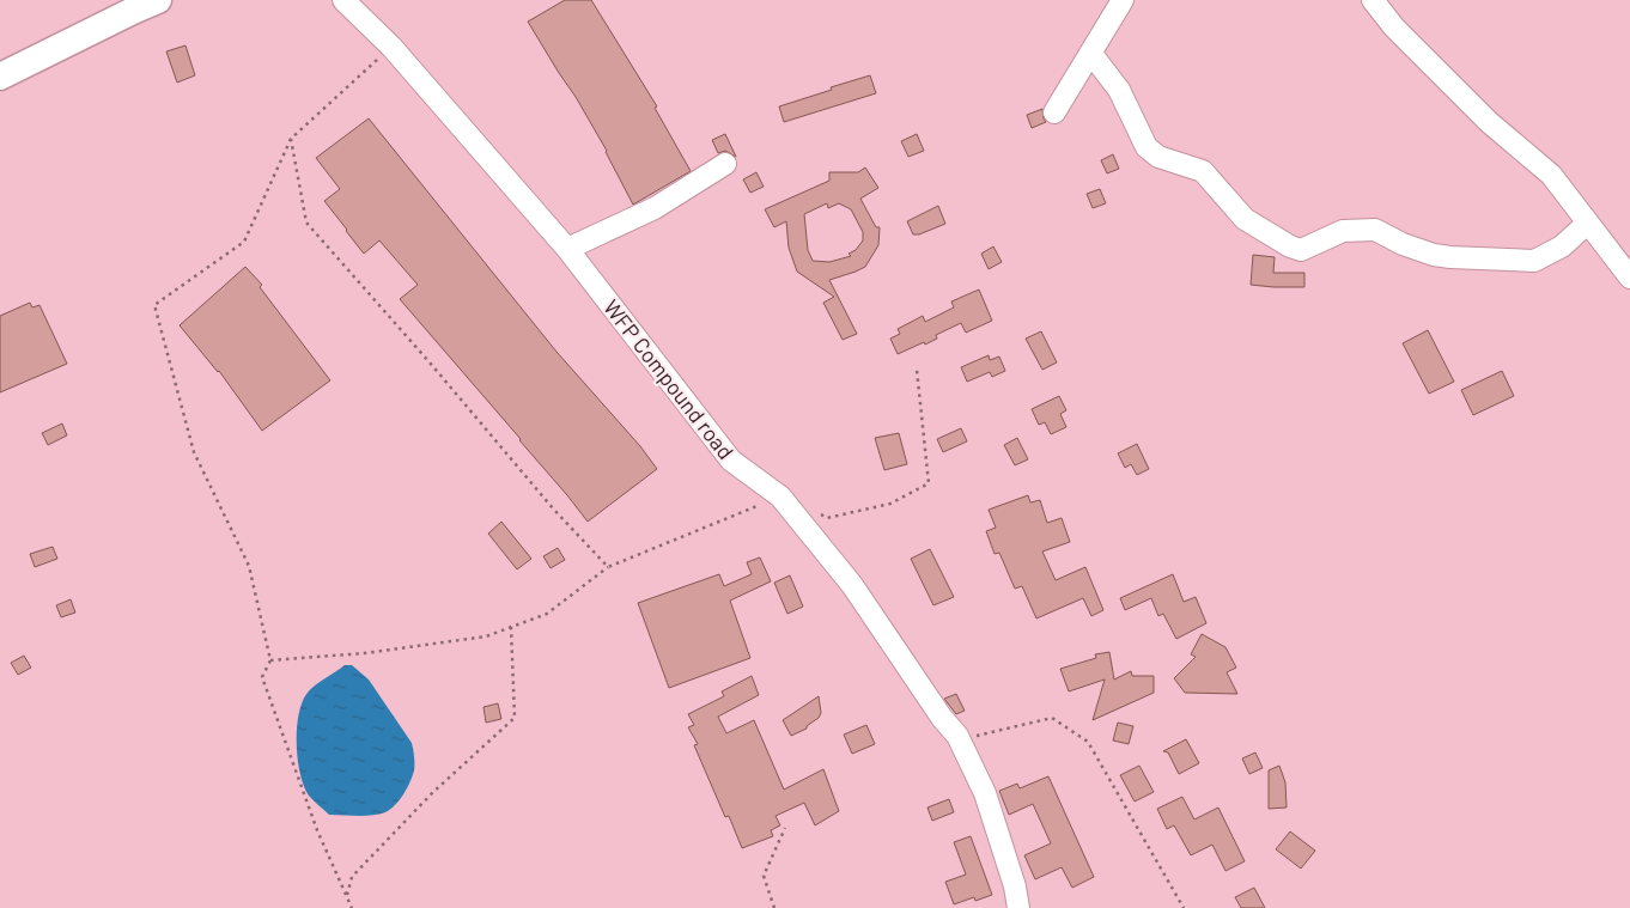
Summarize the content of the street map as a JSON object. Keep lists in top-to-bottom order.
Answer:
{
  "streets": {
    "street": ["WFP Compound road"]
  }
}
